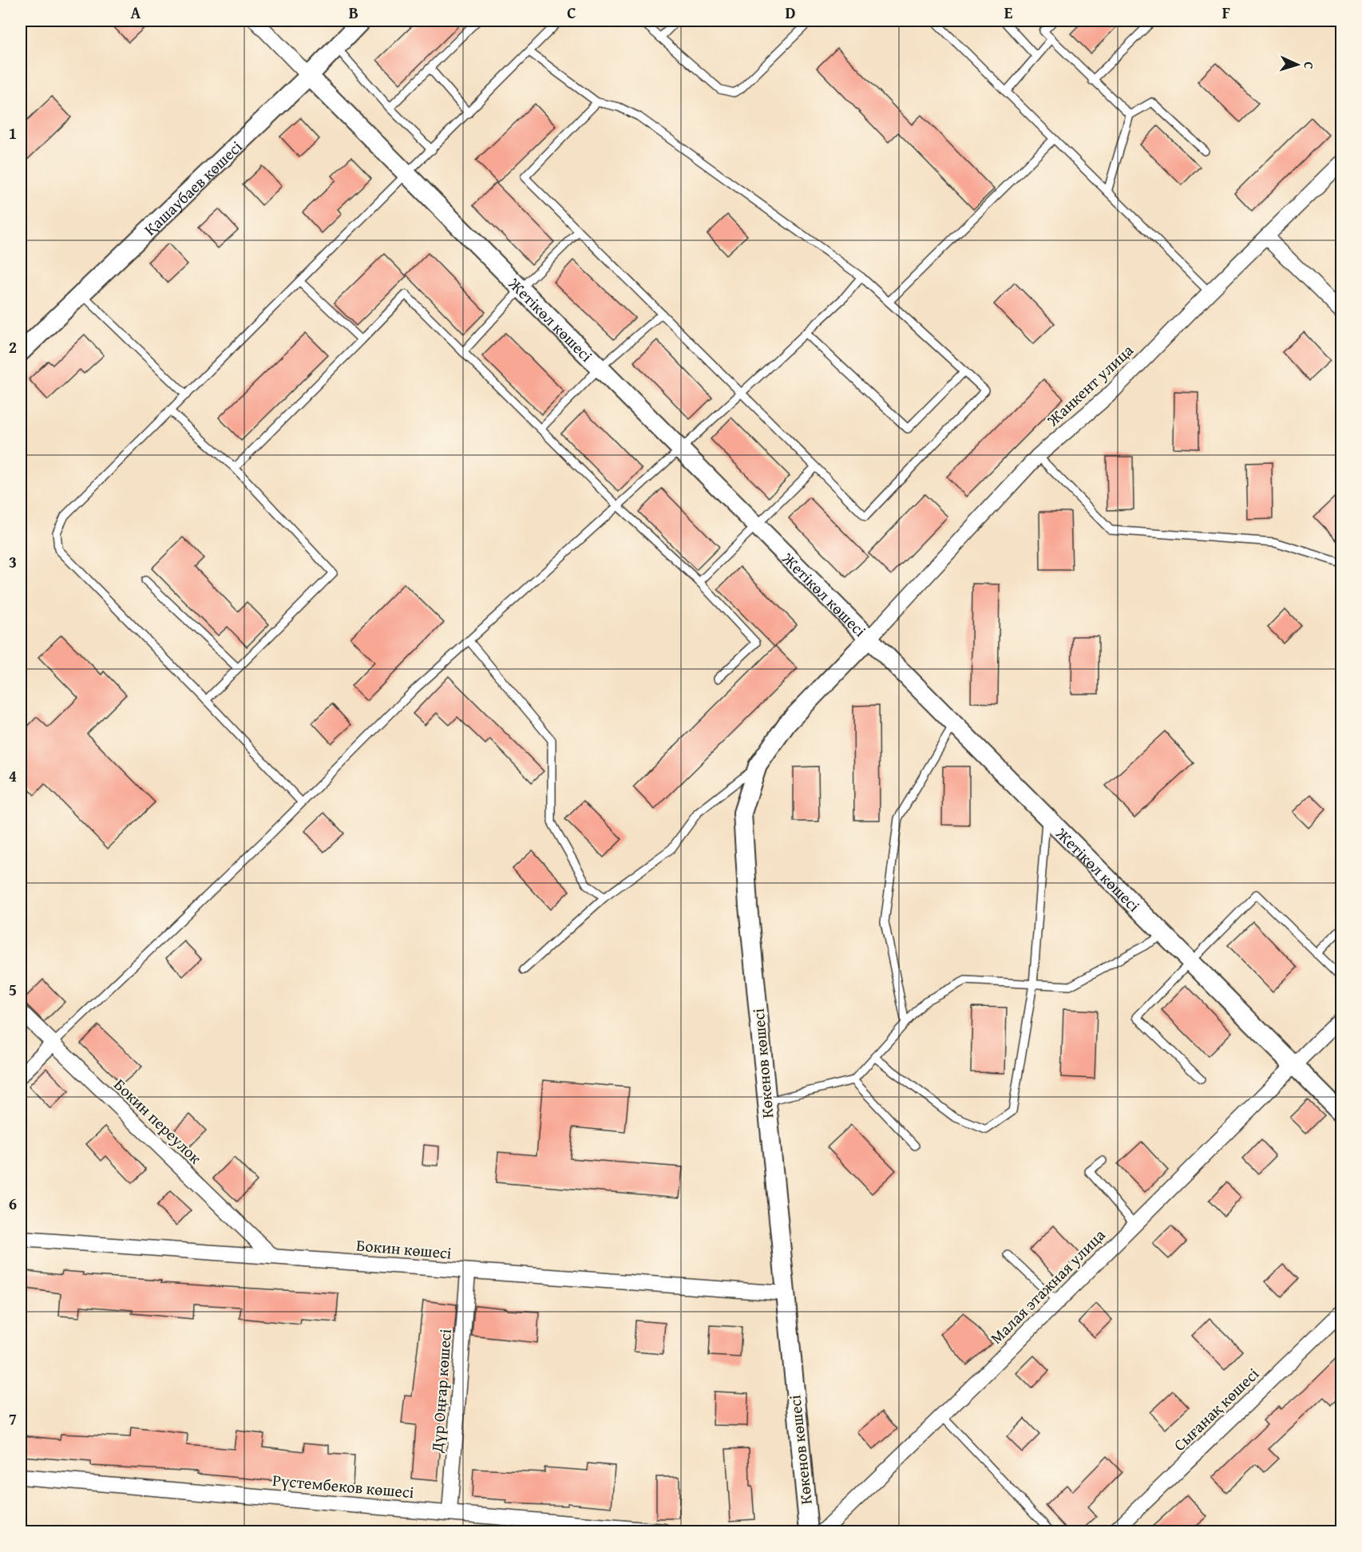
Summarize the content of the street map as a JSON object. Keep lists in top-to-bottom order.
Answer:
{
  "streets": {
    "street": [
      "Қашаубаев көшесі",
      "Жетікөл көшесі",
      "Жанкент улица",
      "Көкенов көшесі",
      "Бокин переулок",
      "Бокин көшесі",
      "Малая этажная улица",
      "Дүр Оңғар көшесі",
      "Сығанақ көшесі",
      "Рүстембеков көшесі"
    ]
  },
  "crossings": [
    ["Қашаубаев көшесі", "Жетікөл көшесі"],
    ["Жетікөл көшесі", "Жанкент улица"],
    ["Жетікөл көшесі", "Көкенов көшесі"],
    ["Жетікөл көшесі", "Малая этажная улица"],
    ["Жанкент улица", "Көкенов көшесі"],
    ["Көкенов көшесі", "Бокин көшесі"],
    ["Бокин переулок", "Бокин көшесі"],
    ["Бокин көшесі", "Дүр Оңғар көшесі"],
    ["Дүр Оңғар көшесі", "Рүстембеков көшесі"]
  ],
  "north": "right",
  "grid": {
    "columns": [
      "A",
      "B",
      "C",
      "D",
      "E",
      "F"
    ],
    "rows": [
      "1",
      "2",
      "3",
      "4",
      "5",
      "6",
      "7"
    ]
  }
}
